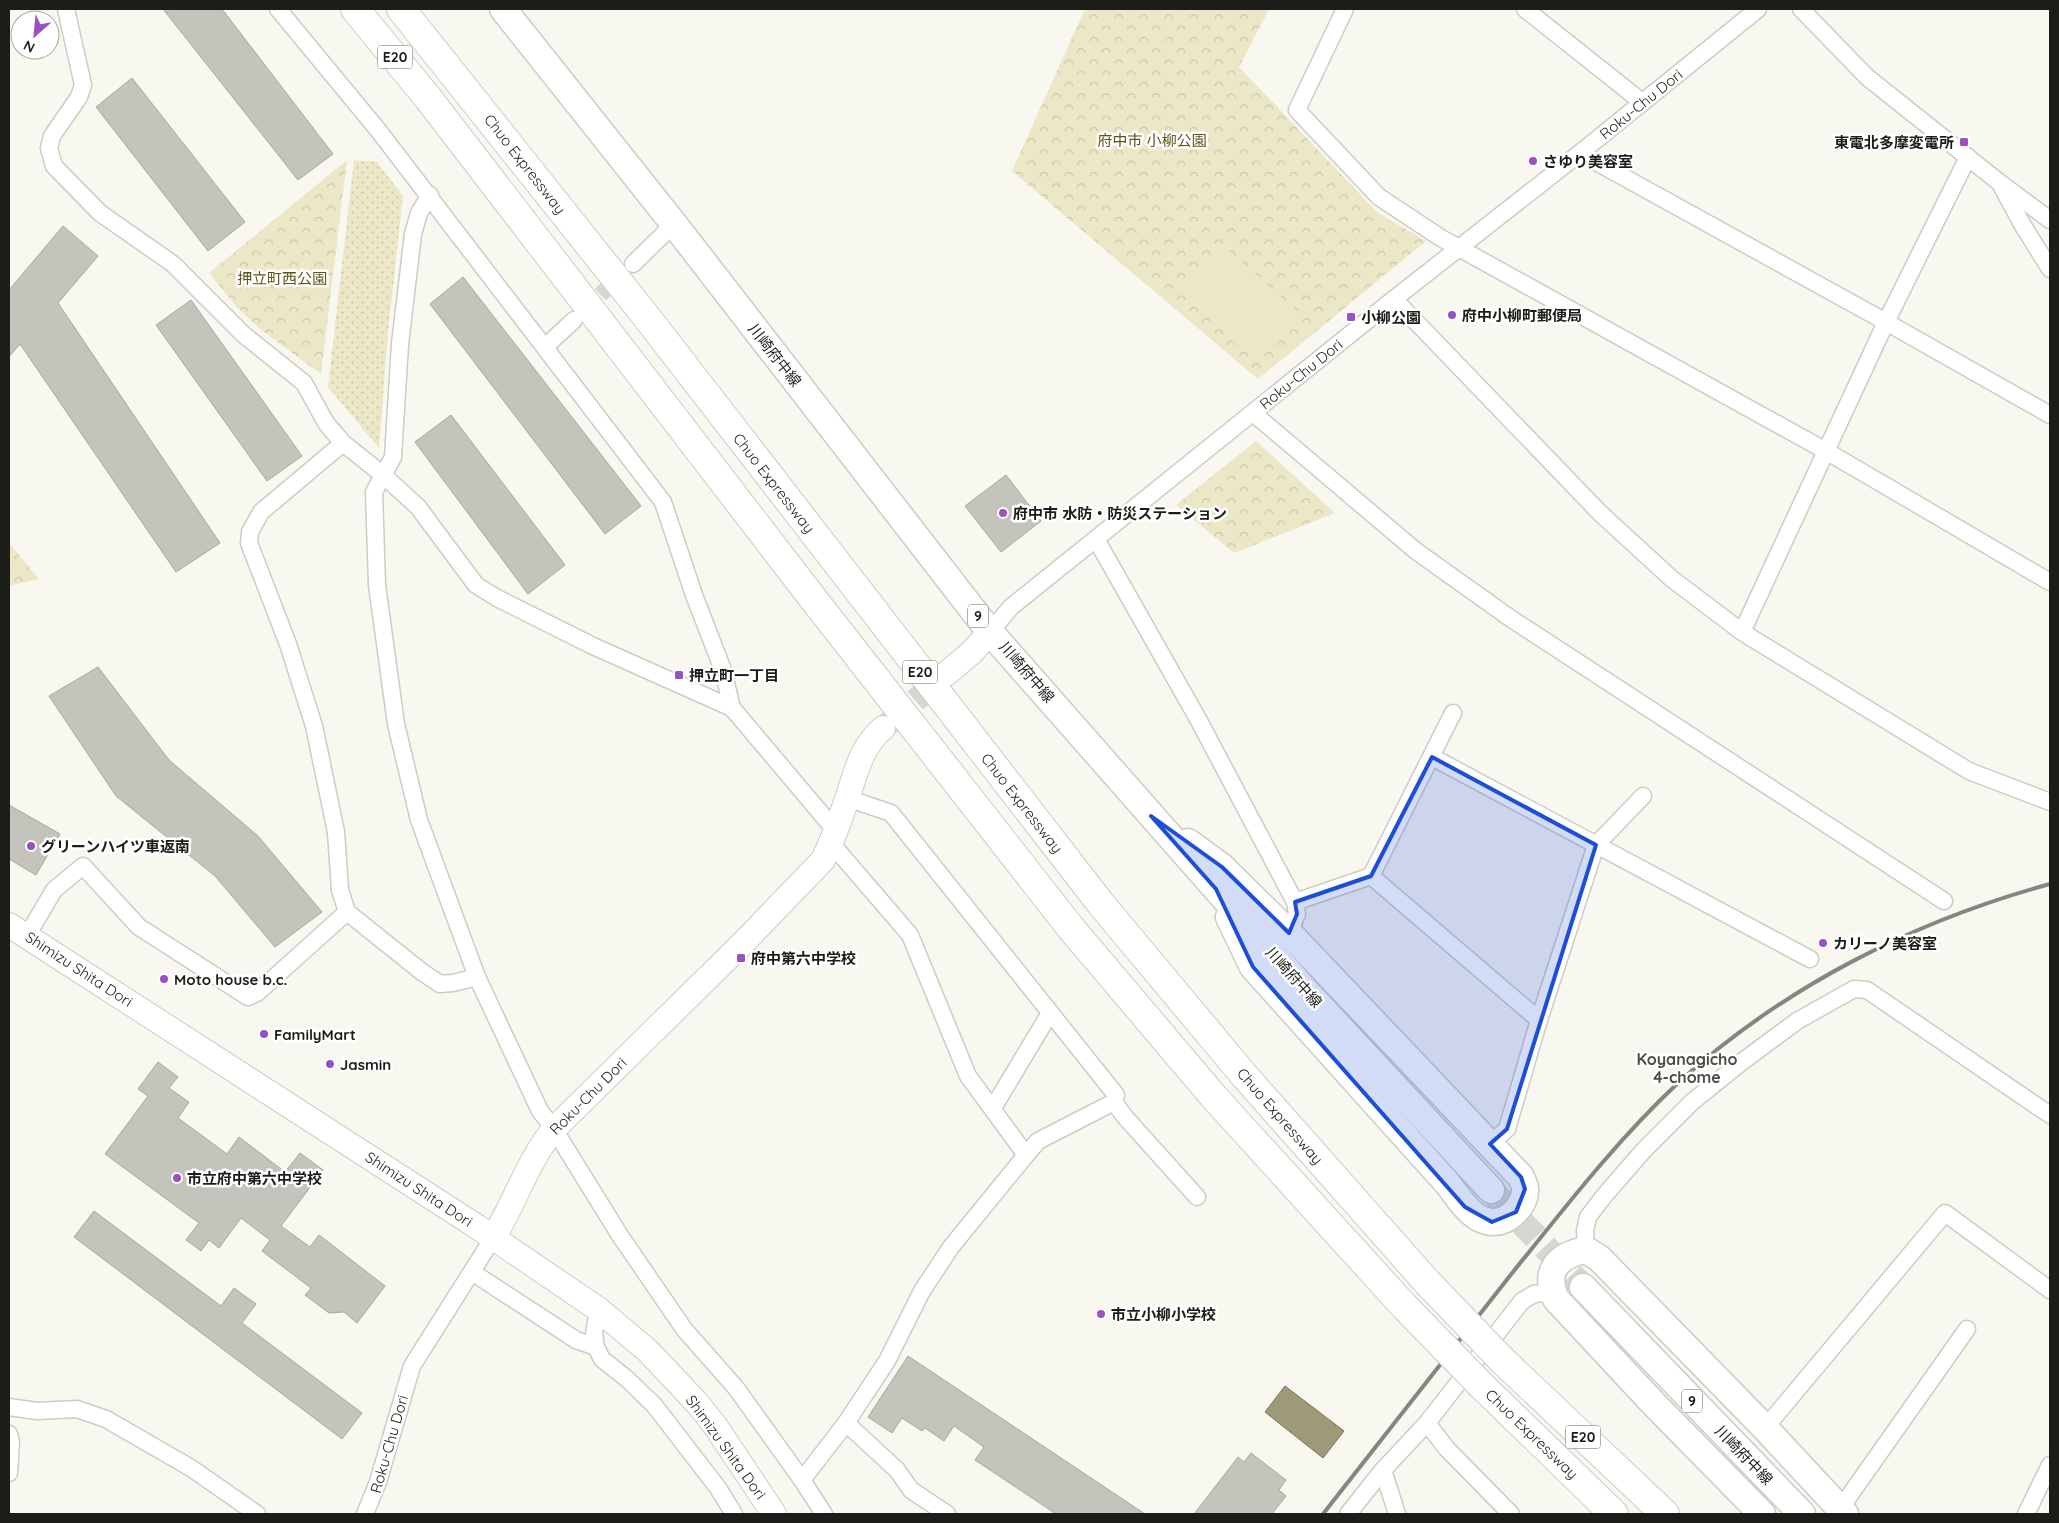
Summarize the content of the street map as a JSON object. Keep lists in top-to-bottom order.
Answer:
{
  "streets": {
    "highway": ["E20", "Chuo Expressway"],
    "main road": ["川崎府中線", "9"],
    "street": ["Roku-Chu Dori", "Shimizu Shita Dori"]
  },
  "crossings": [
    ["Roku-Chu Dori", "川崎府中線"],
    ["Roku-Chu Dori", "Shimizu Shita Dori"]
  ],
  "districts": ["Koyanagicho 4-chome"],
  "parks": ["府中市 小柳公園", "押立町西公園"],
  "places": {
    "transit": [
      "東電北多摩変電所",
      "小柳公園",
      "押立町一丁目",
      "府中第六中学校"
    ],
    "other": [
      "さゆり美容室",
      "府中小柳町郵便局",
      "府中市 水防・防災ステーション",
      "グリーンハイツ車返南",
      "カリーノ美容室",
      "Moto house b.c.",
      "FamilyMart",
      "Jasmin",
      "市立府中第六中学校",
      "市立小柳小学校"
    ]
  },
  "north": "bottom left"
}
